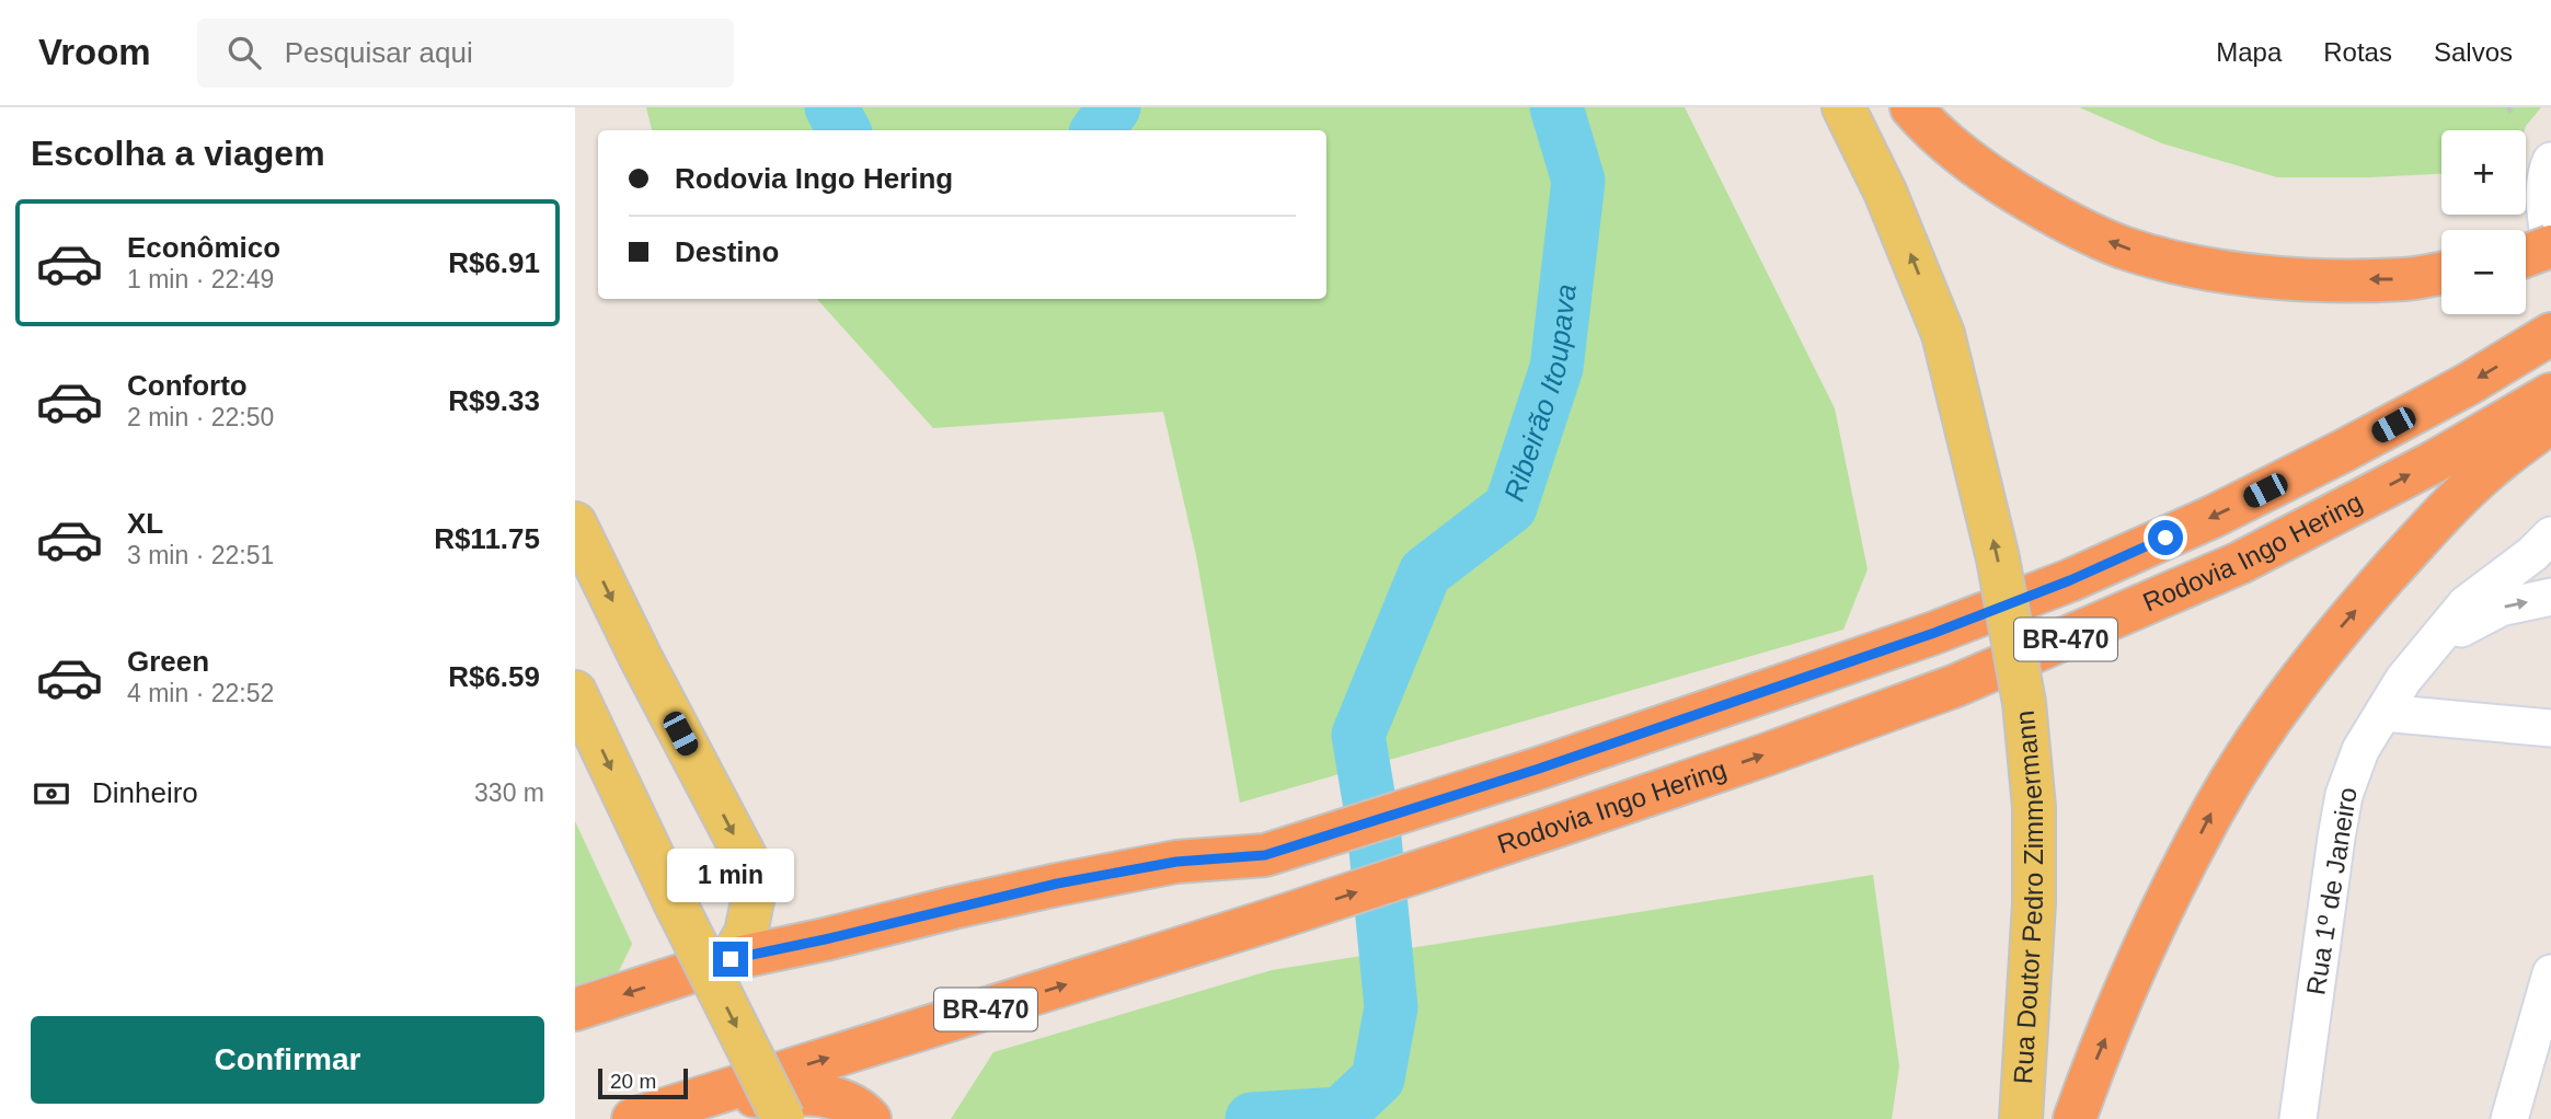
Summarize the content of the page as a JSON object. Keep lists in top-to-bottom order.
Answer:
{
  "streets": {
    "highway": ["Rodovia Ingo Hering", "BR-470"],
    "main road": ["Rua Doutor Pedro Zimmermann"],
    "street": ["Rua 1º de Janeiro"]
  },
  "one_way": ["Rua Doutor Pedro Zimmermann"],
  "water": ["Ribeirão Itoupava"],
  "scale_bar": "20 m",
  "page": {
    "header": "Vroom",
    "search": "Pesquisar aqui",
    "nav": ["Mapa", "Rotas", "Salvos"],
    "heading": "Escolha a viagem",
    "map_buttons": ["+", "−"],
    "banner": ["Rodovia Ingo Hering", "Destino"],
    "list": [
      {
        "name": "Econômico",
        "note": "1 min · 22:49",
        "value": "R$6.91"
      },
      {
        "name": "Conforto",
        "note": "2 min · 22:50",
        "value": "R$9.33"
      },
      {
        "name": "XL",
        "note": "3 min · 22:51",
        "value": "R$11.75"
      },
      {
        "name": "Green",
        "note": "4 min · 22:52",
        "value": "R$6.59"
      }
    ],
    "pay": ["Dinheiro", "330 m"],
    "bubble": "1 min",
    "buttons": "Confirmar",
    "scale": "20 m"
  }
}
